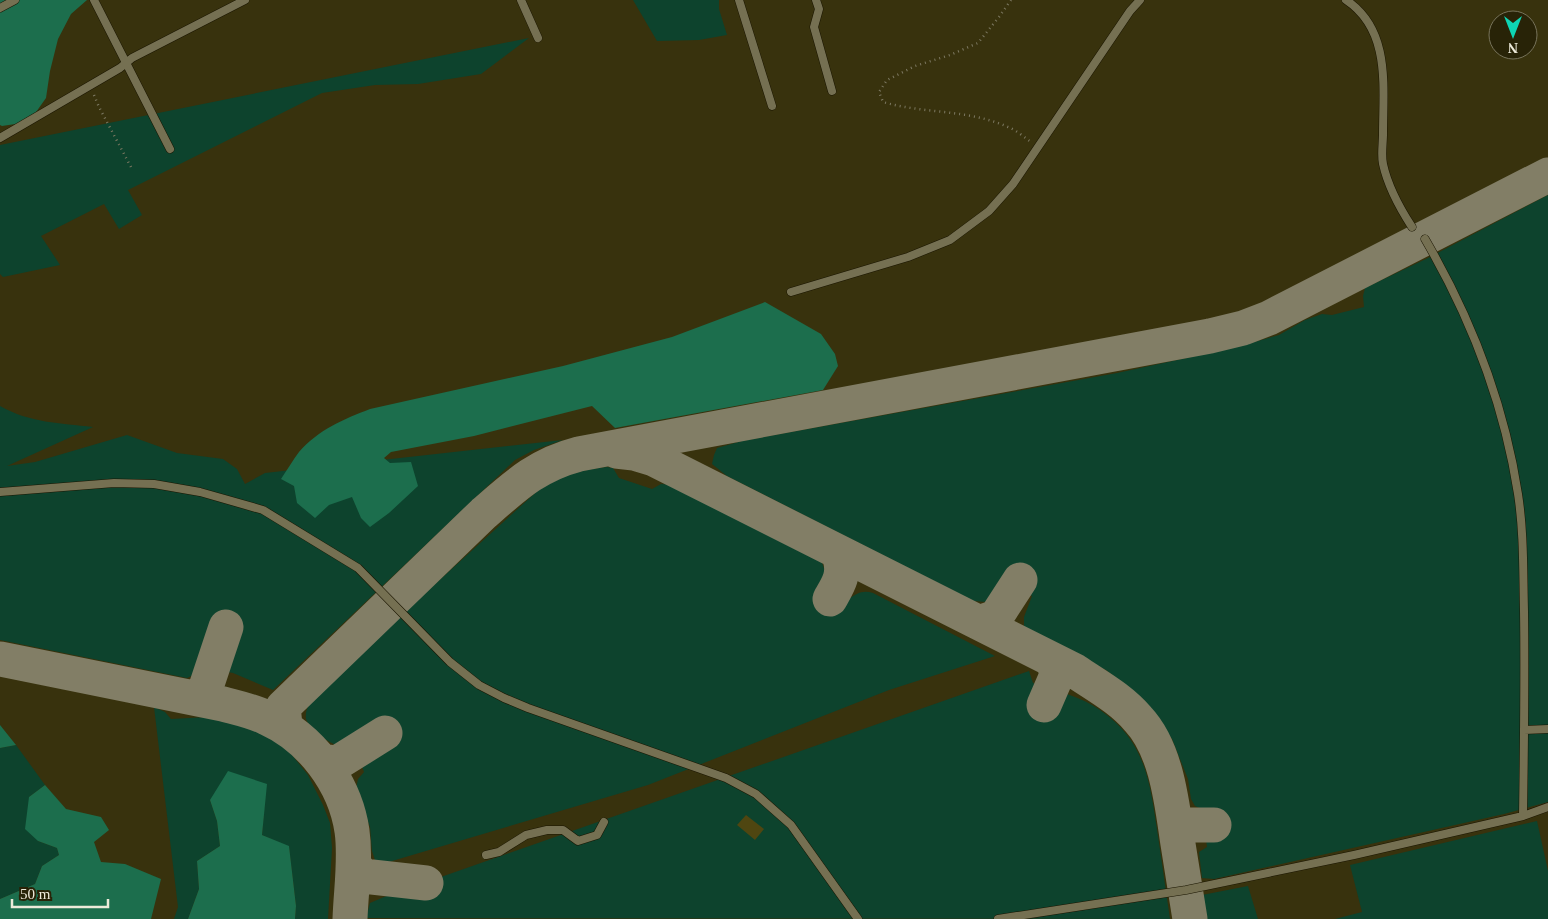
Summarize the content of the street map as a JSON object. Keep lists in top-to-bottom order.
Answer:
{
  "scale_bar": "50 m",
  "north": "bottom"
}
